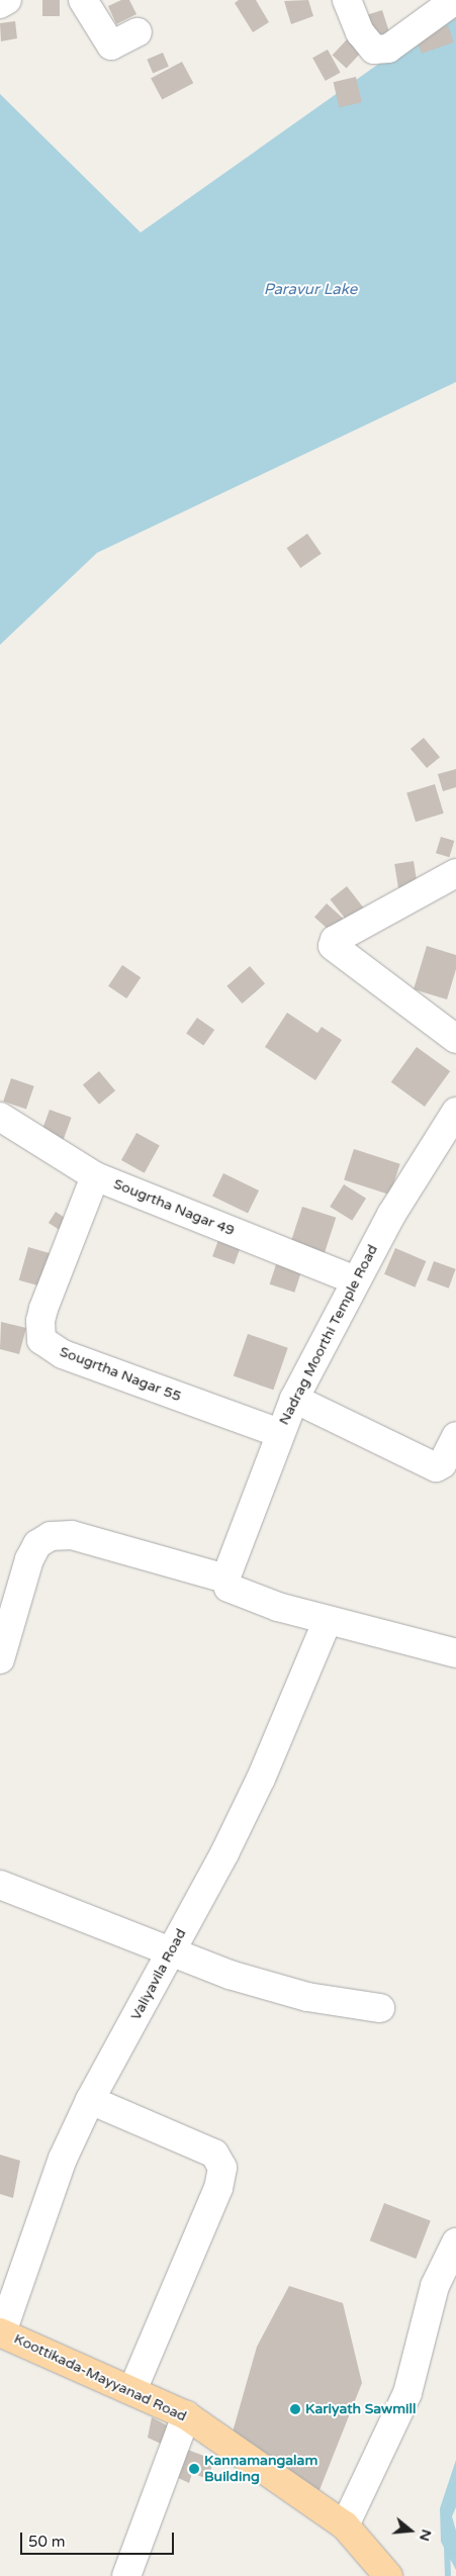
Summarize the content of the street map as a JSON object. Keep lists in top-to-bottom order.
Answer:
{
  "streets": {
    "main road": ["Koottikada-Mayyanad Road"],
    "street": [
      "Sougrtha Nagar 49",
      "Nadrag Moorthi Temple Road",
      "Sougrtha Nagar 55",
      "Valiyavila Road"
    ]
  },
  "crossings": [
    ["Sougrtha Nagar 49", "Nadrag Moorthi Temple Road"],
    ["Sougrtha Nagar 49", "Sougrtha Nagar 55"],
    ["Nadrag Moorthi Temple Road", "Sougrtha Nagar 55"],
    ["Valiyavila Road", "Koottikada-Mayyanad Road"]
  ],
  "water": ["Paravur Lake"],
  "places": ["Kariyath Sawmill", "Kannamangalam Building"],
  "scale_bar": "50 m",
  "north": "right"
}
